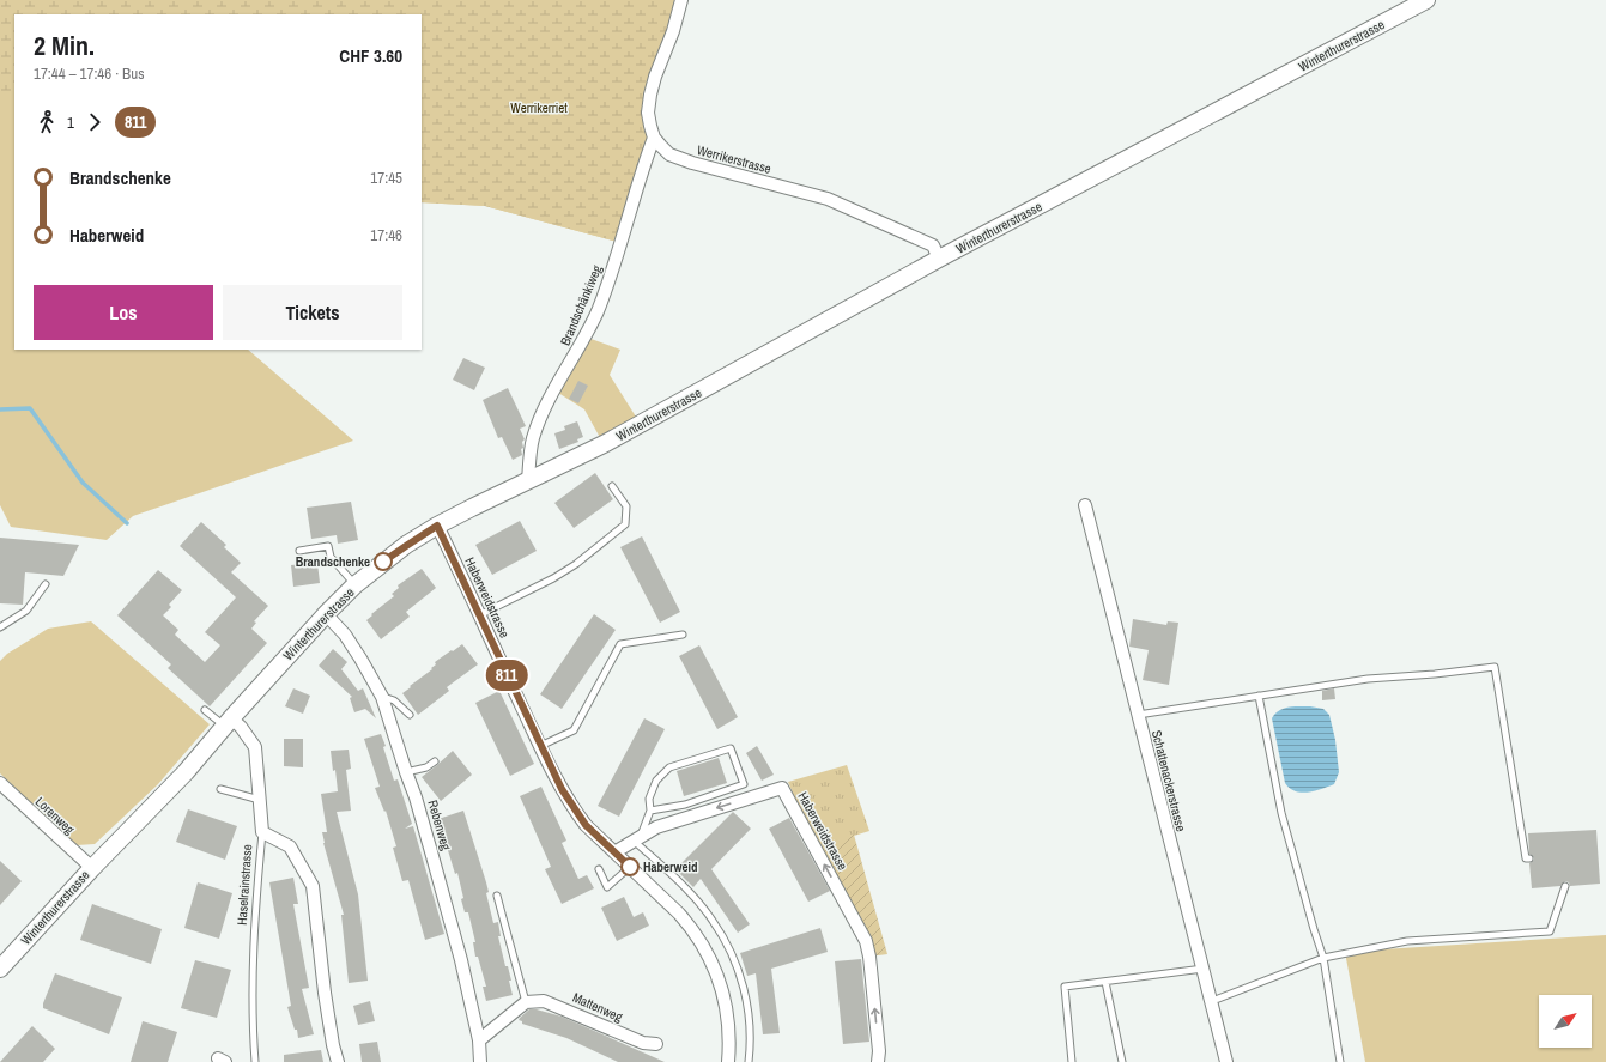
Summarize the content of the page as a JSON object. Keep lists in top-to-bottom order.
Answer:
{
  "streets": {
    "main road": ["Winterthurerstrasse"],
    "street": [
      "Werrikerstrasse",
      "Brandschänkiweg",
      "Haberweidstrasse",
      "Schattenackerstrasse",
      "Lorenweg",
      "Rebenweg",
      "Haselrainstrasse",
      "Mattenweg"
    ]
  },
  "crossings": [
    ["Winterthurerstrasse", "Werrikerstrasse"],
    ["Winterthurerstrasse", "Brandschänkiweg"],
    ["Winterthurerstrasse", "Haberweidstrasse"],
    ["Winterthurerstrasse", "Lorenweg"],
    ["Winterthurerstrasse", "Rebenweg"],
    ["Winterthurerstrasse", "Haselrainstrasse"],
    ["Werrikerstrasse", "Brandschänkiweg"]
  ],
  "parks": ["Werrikerriet"],
  "places": ["Brandschenke", "Haberweid"],
  "lines": ["bus line 811"],
  "north": "top right",
  "page": {
    "on_map": "811",
    "heading": ["2 Min.", "17:44 – 17:46 · Bus", "CHF 3.60"],
    "legs": ["1", "811"],
    "list": [
      {
        "name": "Brandschenke",
        "value": "17:45"
      },
      {
        "name": "Haberweid",
        "value": "17:46"
      }
    ],
    "buttons": ["Los", "Tickets"]
  }
}
